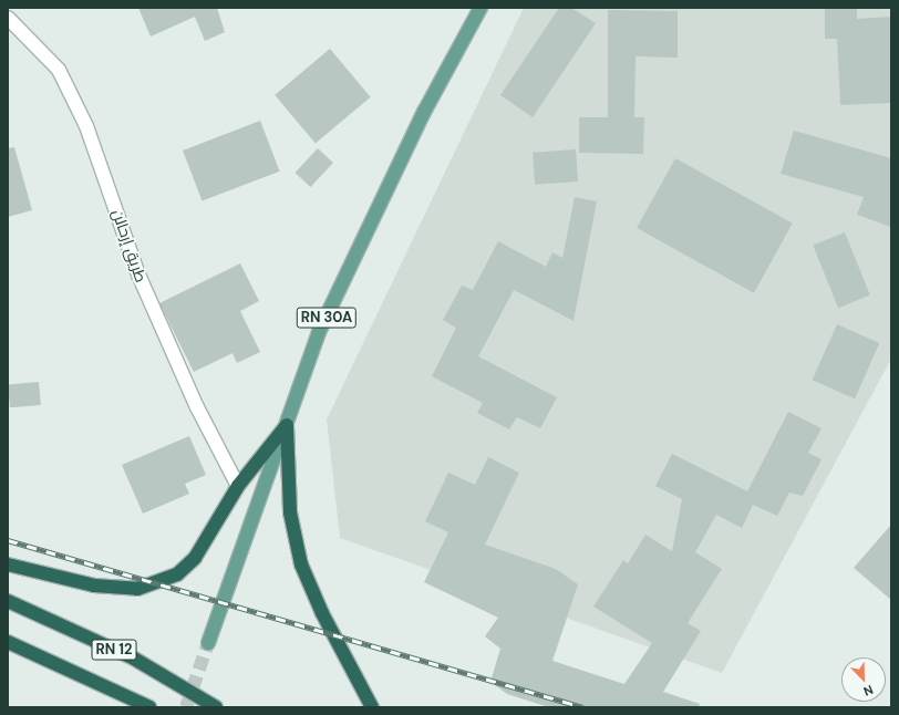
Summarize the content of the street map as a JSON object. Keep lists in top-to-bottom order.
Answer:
{
  "streets": {
    "highway": ["RN 12"],
    "main road": ["RN 30A"],
    "street": ["طريق إرحالن"]
  },
  "north": "bottom right"
}
